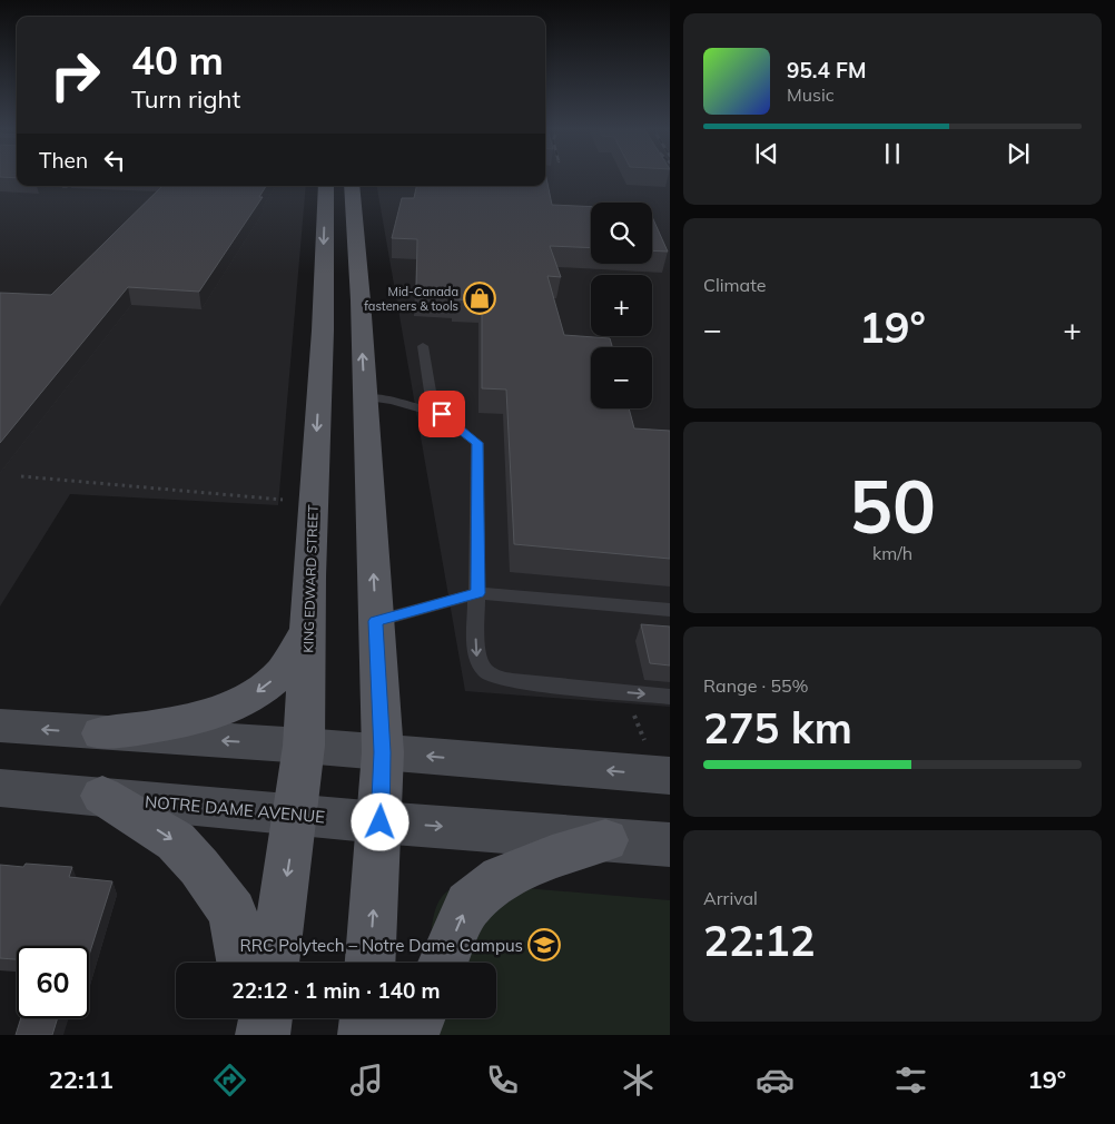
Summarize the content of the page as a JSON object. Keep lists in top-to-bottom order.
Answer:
{
  "streets": {
    "main road": ["KING EDWARD STREET", "NOTRE DAME AVENUE"]
  },
  "crossings": [
    ["KING EDWARD STREET", "NOTRE DAME AVENUE"]
  ],
  "places": {
    "shop": ["Mid-Canada fasteners & tools"],
    "school or university": ["RRC Polytech – Notre Dame Campus"]
  },
  "page": {
    "turn": ["40 m", "Turn right"],
    "song": ["95.4 FM", "Music"],
    "then": "Then",
    "map_buttons": ["+", "−"],
    "tile": [
      "Climate",
      ["50", "km/h"],
      ["Range · 55%", "275 km"],
      ["Arrival", "22:12"]
    ],
    "heat": ["−", "19°", "+"],
    "limit": "60",
    "trip": "22:12 · 1 min · 140 m",
    "tabs": ["22:11", "19°"]
  }
}
